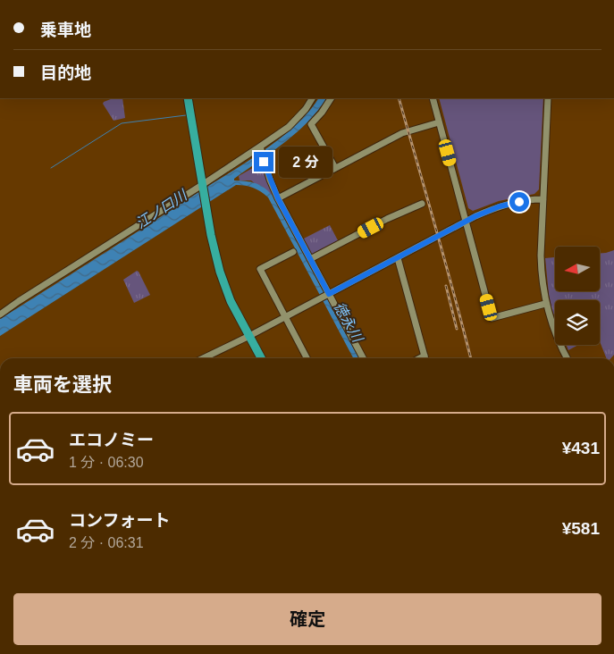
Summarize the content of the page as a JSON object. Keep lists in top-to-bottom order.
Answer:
{
  "water": ["江ノ口川", "徳永川"],
  "north": "left",
  "page": {
    "banner": ["乗車地", "目的地"],
    "bubble": "2 分",
    "heading": "車両を選択",
    "list": [
      {
        "name": "エコノミー",
        "note": "1 分 · 06:30",
        "value": "¥431"
      },
      {
        "name": "コンフォート",
        "note": "2 分 · 06:31",
        "value": "¥581"
      }
    ],
    "buttons": "確定"
  }
}
